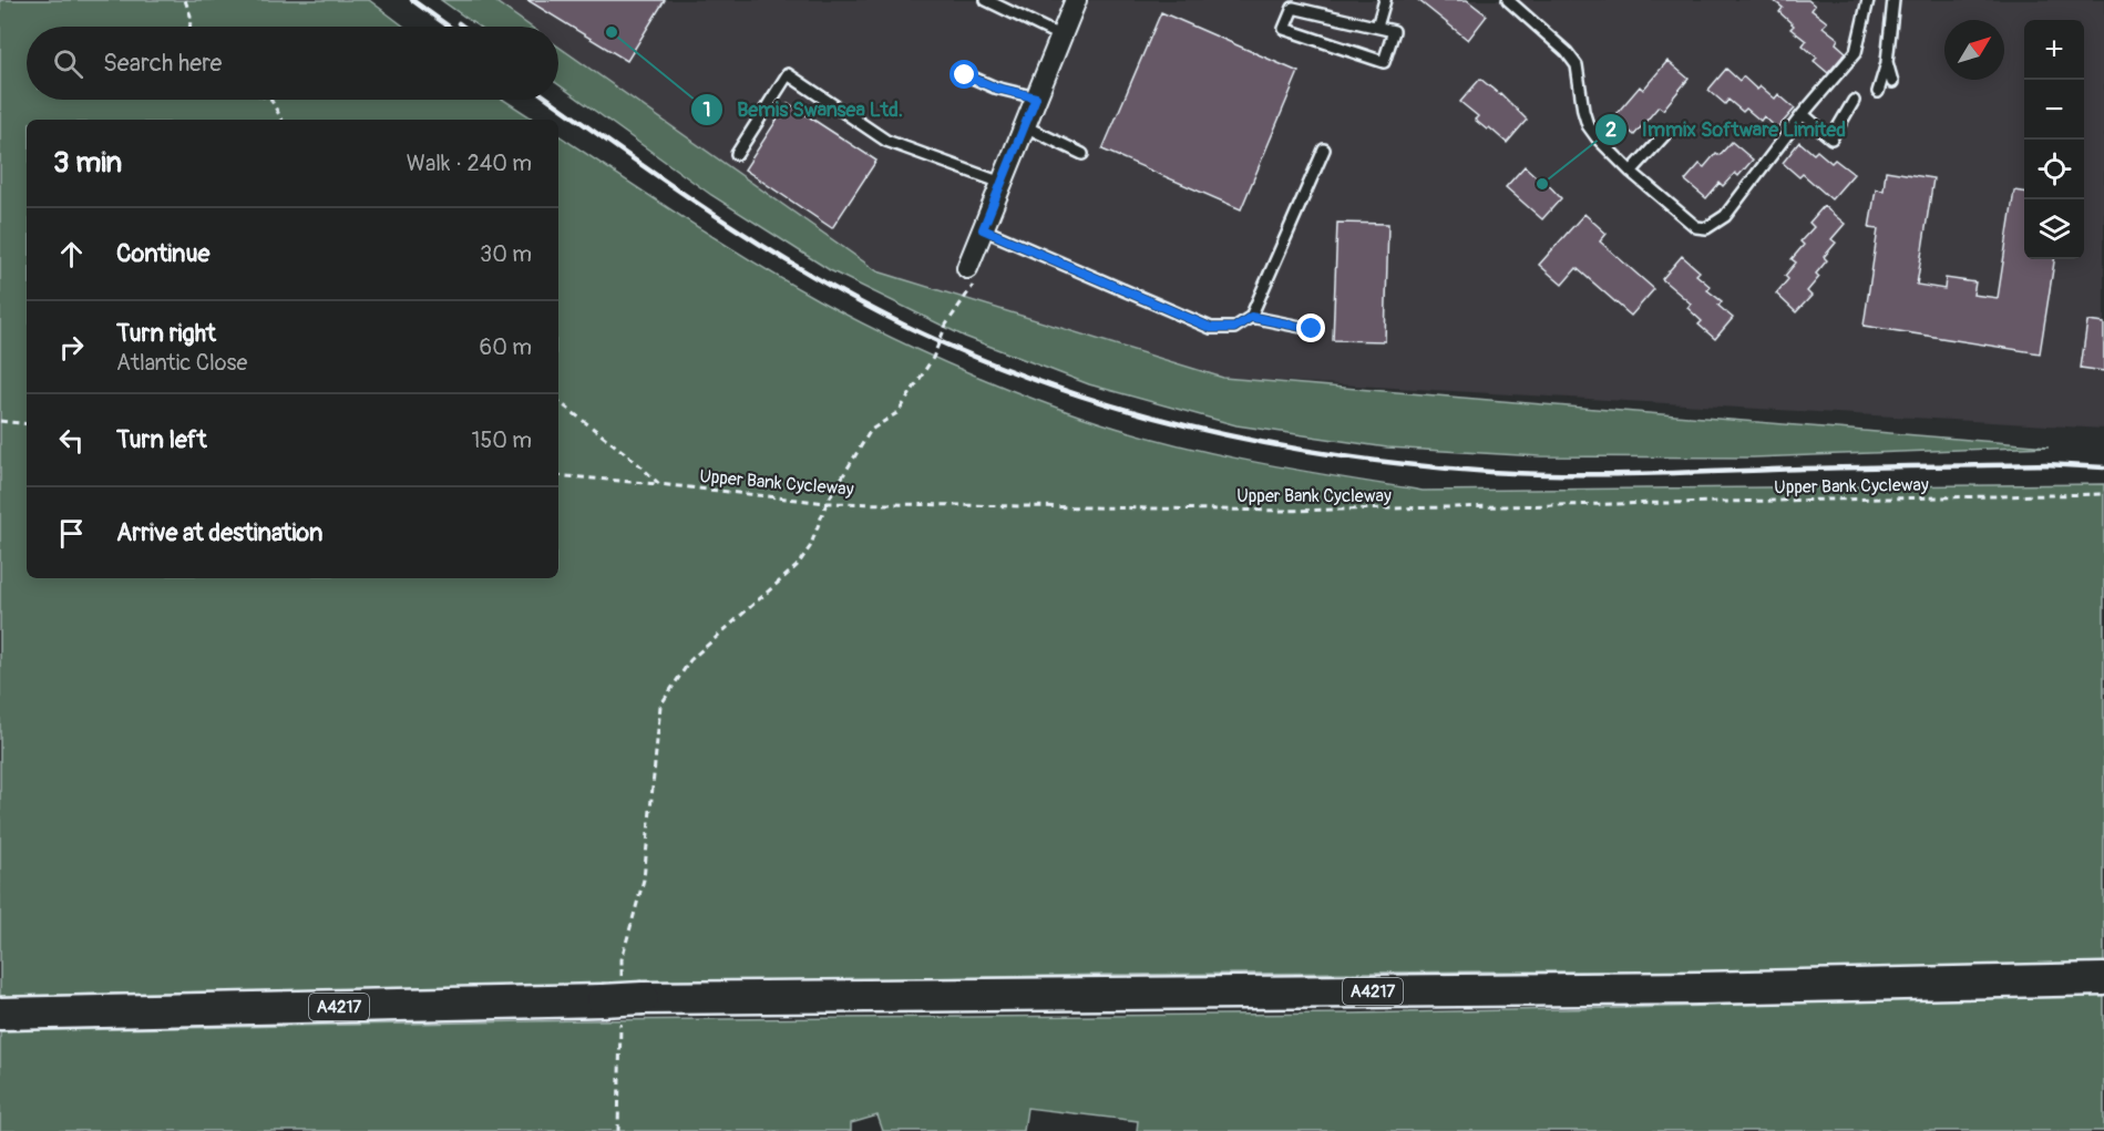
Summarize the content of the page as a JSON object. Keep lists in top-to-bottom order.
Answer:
{
  "streets": {
    "main road": ["A4217"],
    "path": ["Upper Bank Cycleway"]
  },
  "places": ["Bemis Swansea Ltd.", "Immix Software Limited"],
  "north": "top right",
  "page": {
    "map_buttons": ["+", "−"],
    "search": "Search here",
    "heading": ["3 min", "Walk · 240 m"],
    "list": [
      ["Continue", "30 m"],
      ["Turn right", "Atlantic Close", "60 m"],
      ["Turn left", "150 m"],
      "Arrive at destination"
    ]
  }
}
